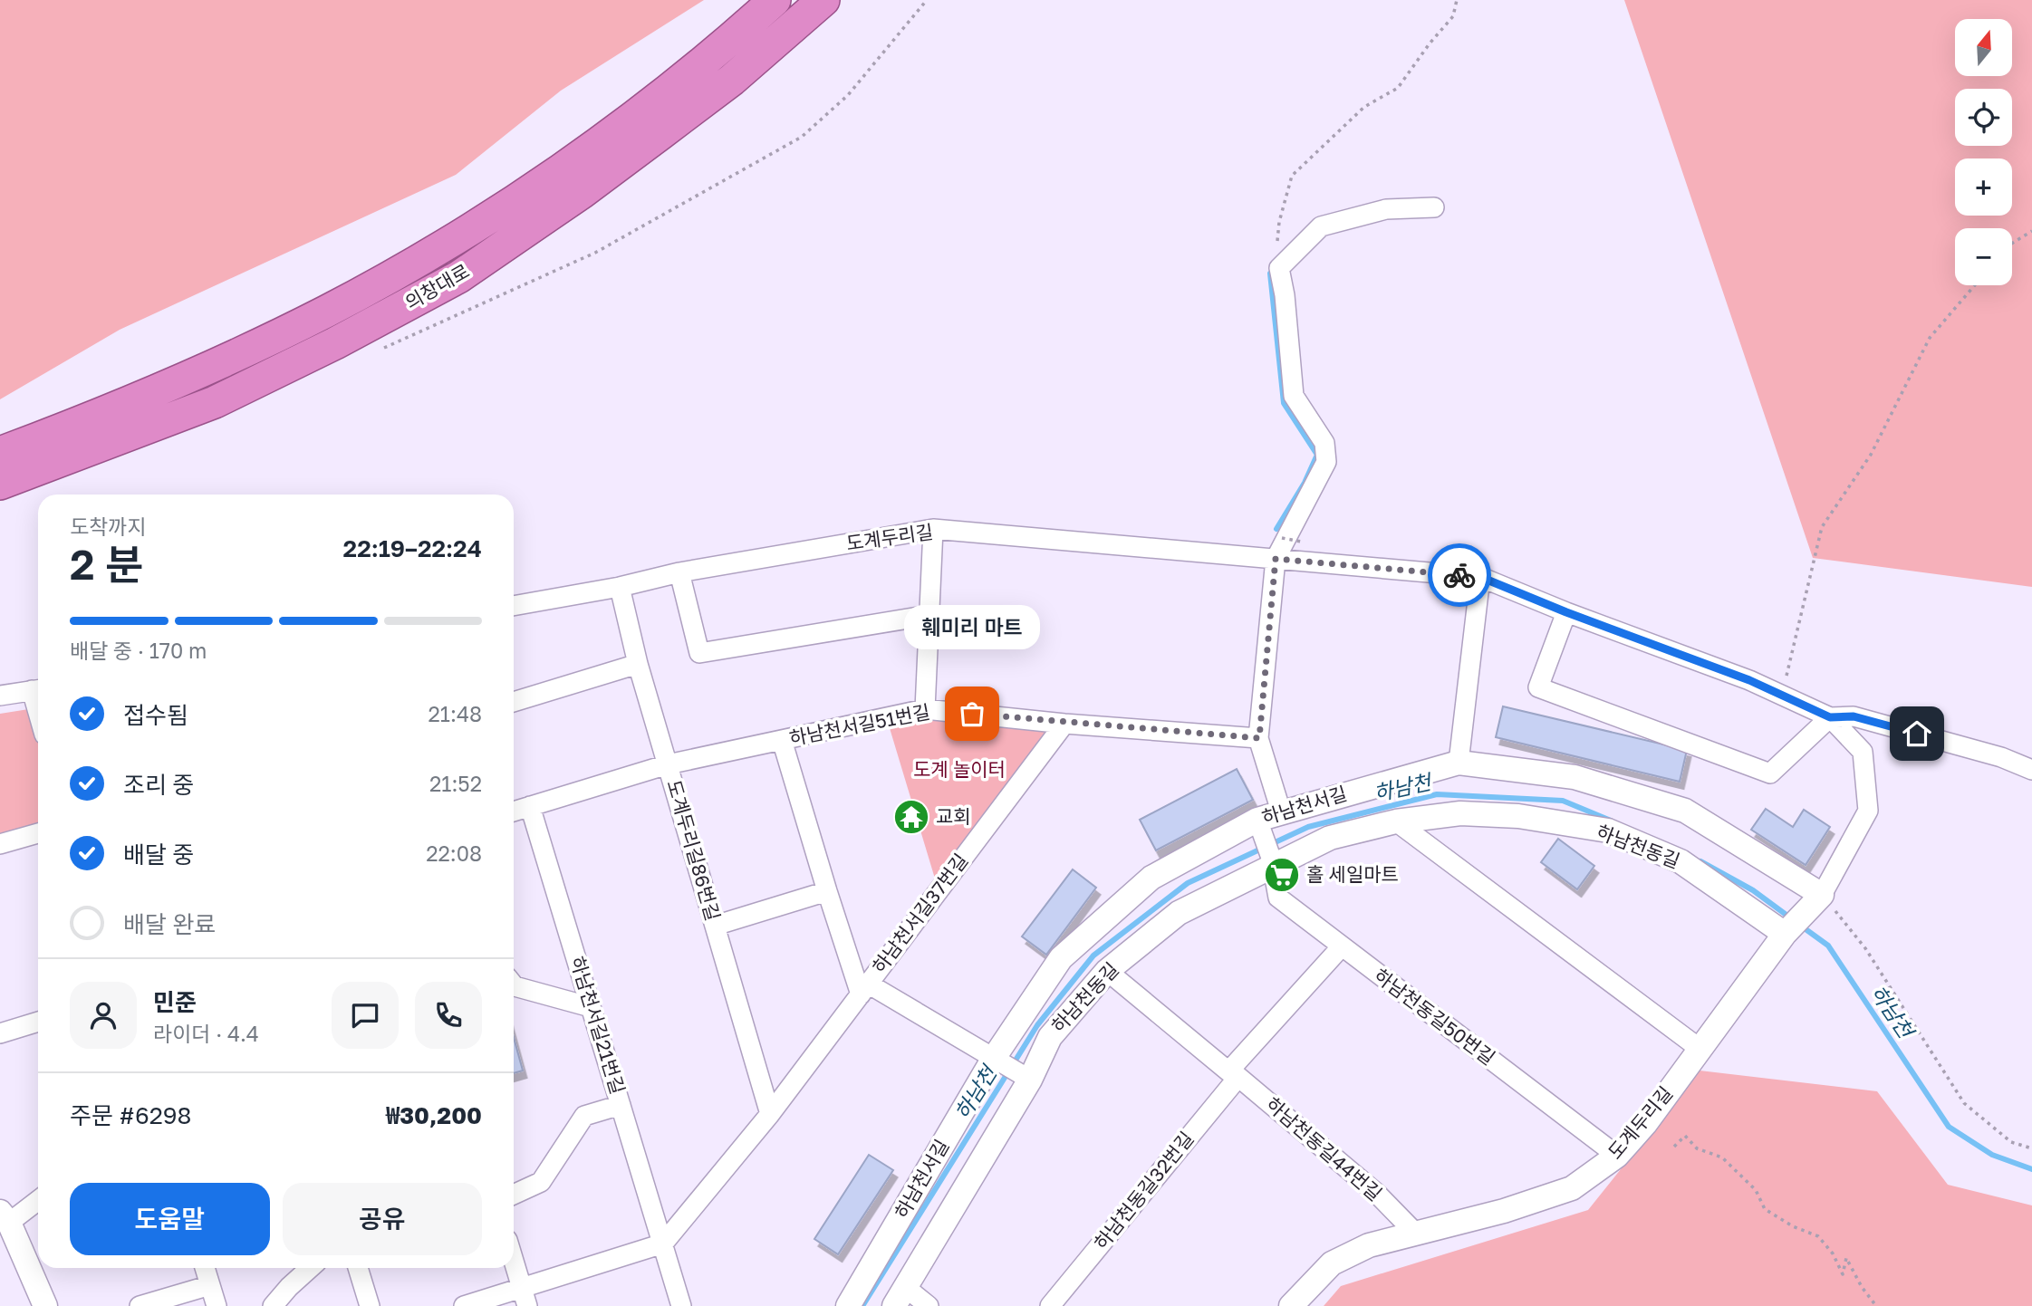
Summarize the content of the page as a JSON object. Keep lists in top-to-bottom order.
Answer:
{
  "streets": {
    "highway": ["의창대로"],
    "street": [
      "도계두리길",
      "하남천서길51번길",
      "하남천서길",
      "하남천동길",
      "도계두리길86번길",
      "하남천서길37번길",
      "하남천동길50번길",
      "하남천서길21번길",
      "하남천동길44번길",
      "하남천동길32번길"
    ]
  },
  "crossings": [
    ["도계두리길", "하남천서길"],
    ["도계두리길", "하남천동길"],
    ["도계두리길", "도계두리길86번길"],
    ["도계두리길", "하남천동길50번길"],
    ["도계두리길", "하남천동길44번길"],
    ["하남천서길51번길", "도계두리길86번길"],
    ["하남천서길51번길", "하남천서길37번길"],
    ["하남천서길51번길", "하남천서길21번길"],
    ["하남천서길", "하남천서길37번길"],
    ["하남천서길", "하남천동길50번길"],
    ["하남천동길", "하남천서길37번길"],
    ["하남천동길", "하남천동길50번길"],
    ["하남천동길", "하남천동길44번길"],
    ["하남천동길44번길", "하남천동길32번길"]
  ],
  "water": ["하남천"],
  "parks": ["도계 놀이터"],
  "places": {
    "other": ["훼미리 마트"],
    "temple": ["교회"],
    "supermarket": ["홀 세일마트"]
  },
  "north": "top",
  "page": {
    "map_buttons": ["+", "−"],
    "heading": ["2 분", "도착까지", "22:19–22:24"],
    "panel": [
      "민준",
      "라이더 · 4.4",
      "주문 #6298",
      "₩30,200"
    ],
    "bar": "배달 중 · 170 m",
    "bubble": "훼미리 마트",
    "list": [
      ["접수됨", "21:48"],
      ["조리 중", "21:52"],
      ["배달 중", "22:08"],
      "배달 완료"
    ],
    "buttons": ["도움말", "공유"]
  }
}
